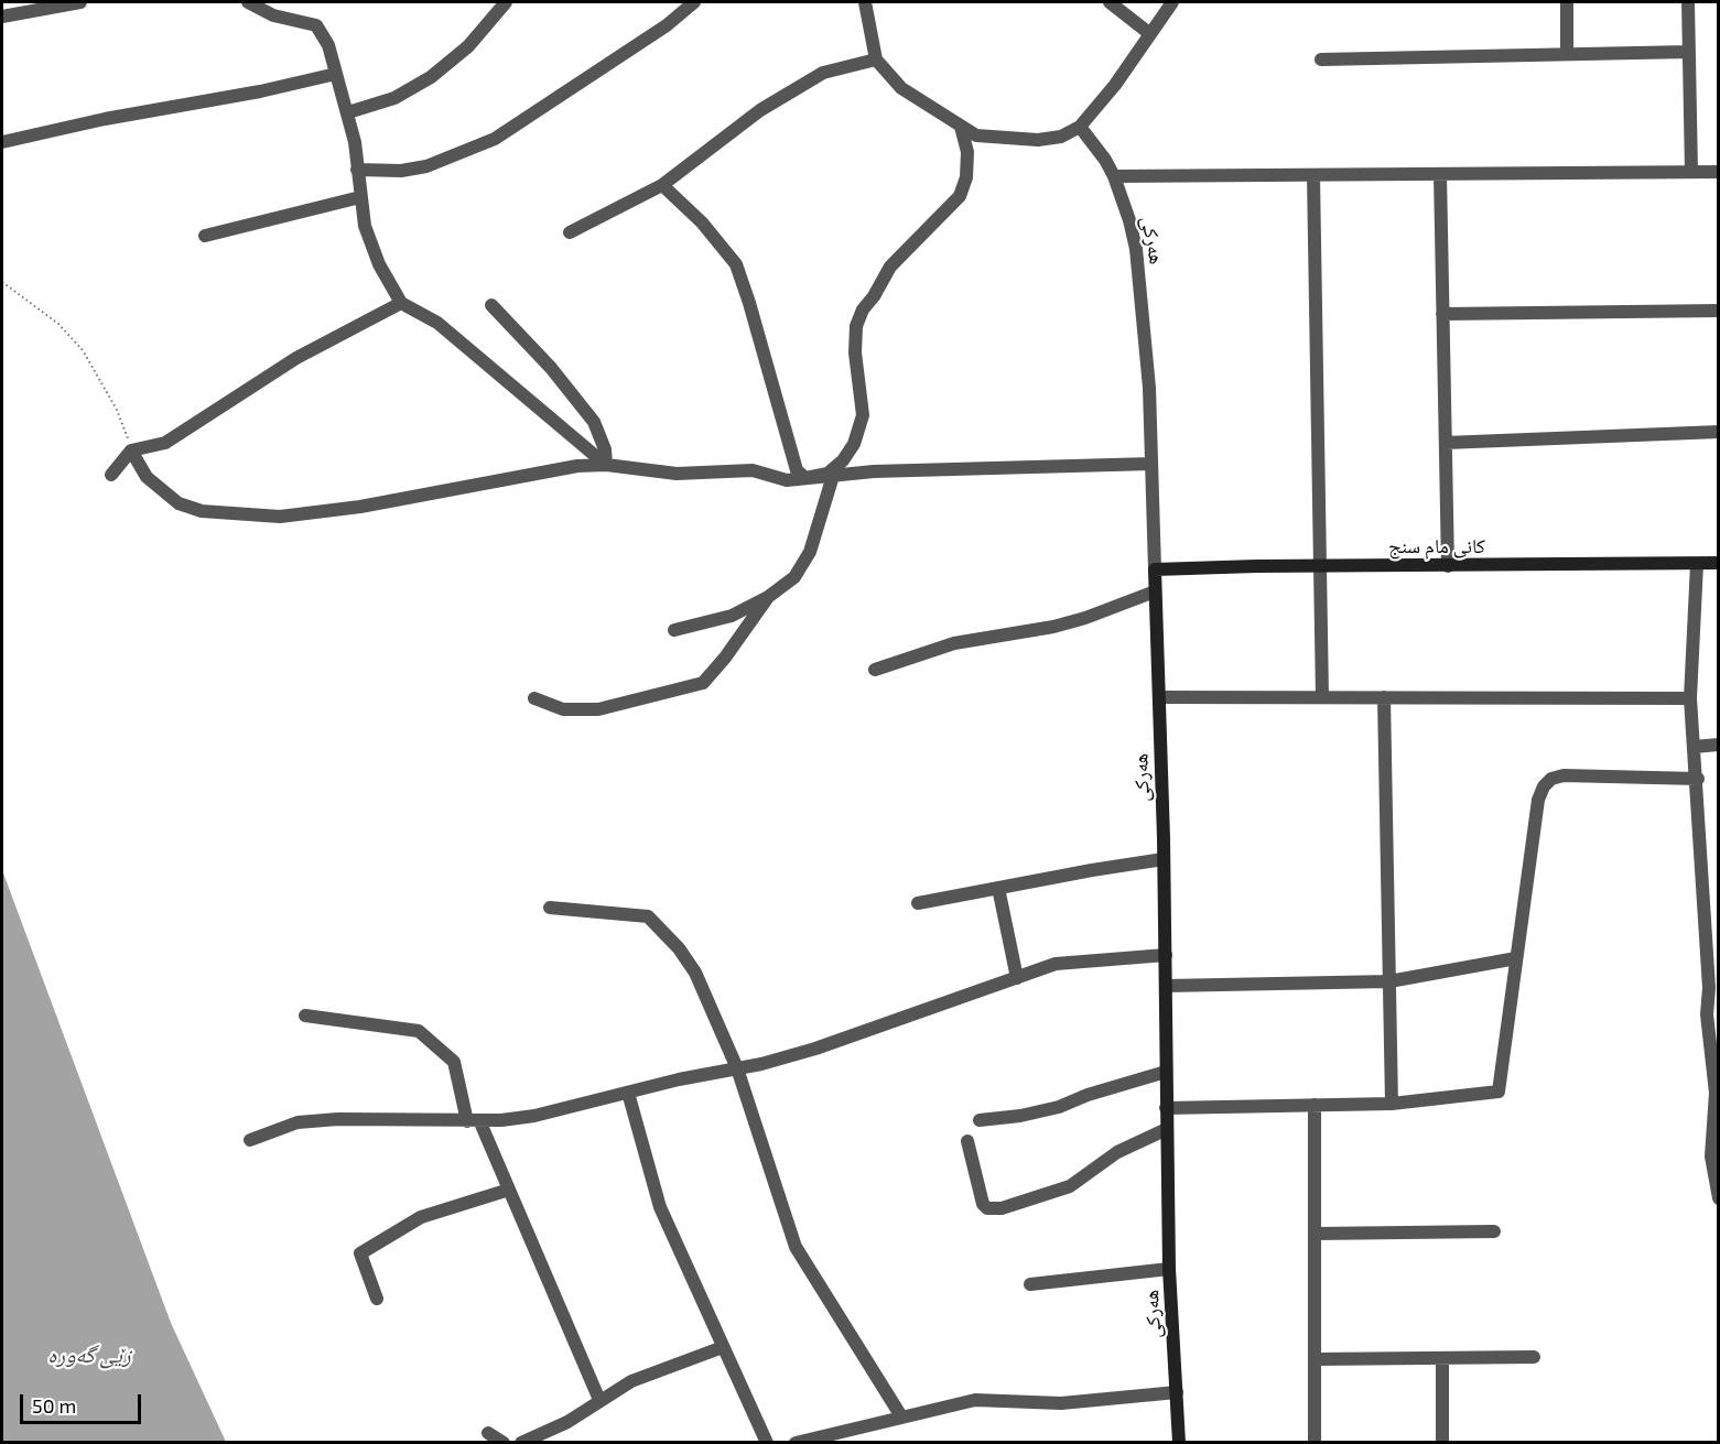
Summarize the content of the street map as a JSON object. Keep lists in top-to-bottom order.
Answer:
{
  "streets": {
    "street": ["هەرکی", "کانی مام سنج"]
  },
  "crossings": [
    ["هەرکی", "کانی مام سنج"]
  ],
  "water": ["زێی گەورە"],
  "scale_bar": "50 m"
}
